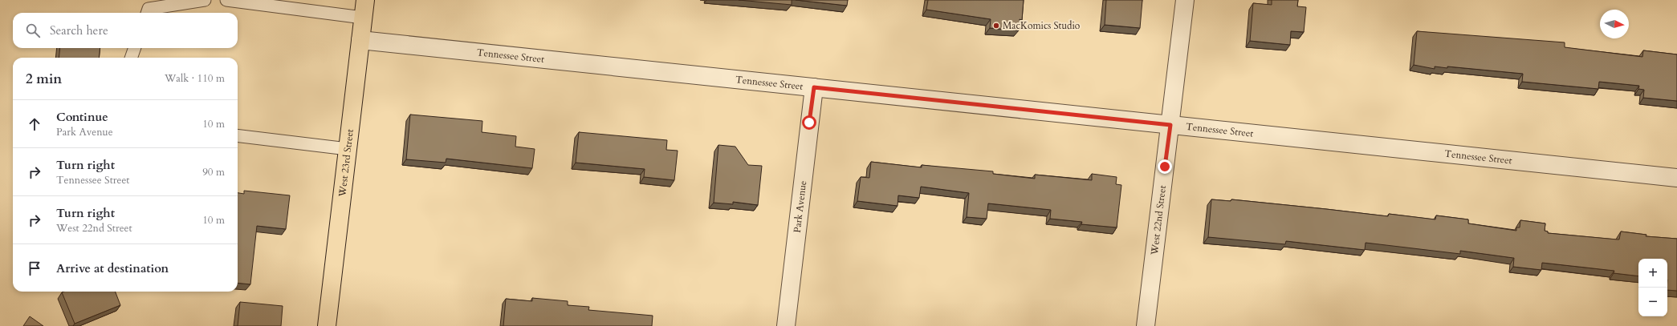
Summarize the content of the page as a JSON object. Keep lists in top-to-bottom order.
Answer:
{
  "streets": {
    "main road": ["West 23rd Street"],
    "street": ["Tennessee Street", "Park Avenue", "West 22nd Street"]
  },
  "crossings": [
    ["Tennessee Street", "West 23rd Street"],
    ["Tennessee Street", "Park Avenue"],
    ["Tennessee Street", "West 22nd Street"]
  ],
  "places": ["MacKomics Studio"],
  "north": "right",
  "page": {
    "search": "Search here",
    "heading": ["2 min", "Walk · 110 m"],
    "list": [
      ["Continue", "Park Avenue", "10 m"],
      ["Turn right", "Tennessee Street", "90 m"],
      ["Turn right", "West 22nd Street", "10 m"],
      "Arrive at destination"
    ],
    "map_buttons": ["+", "−"]
  }
}
